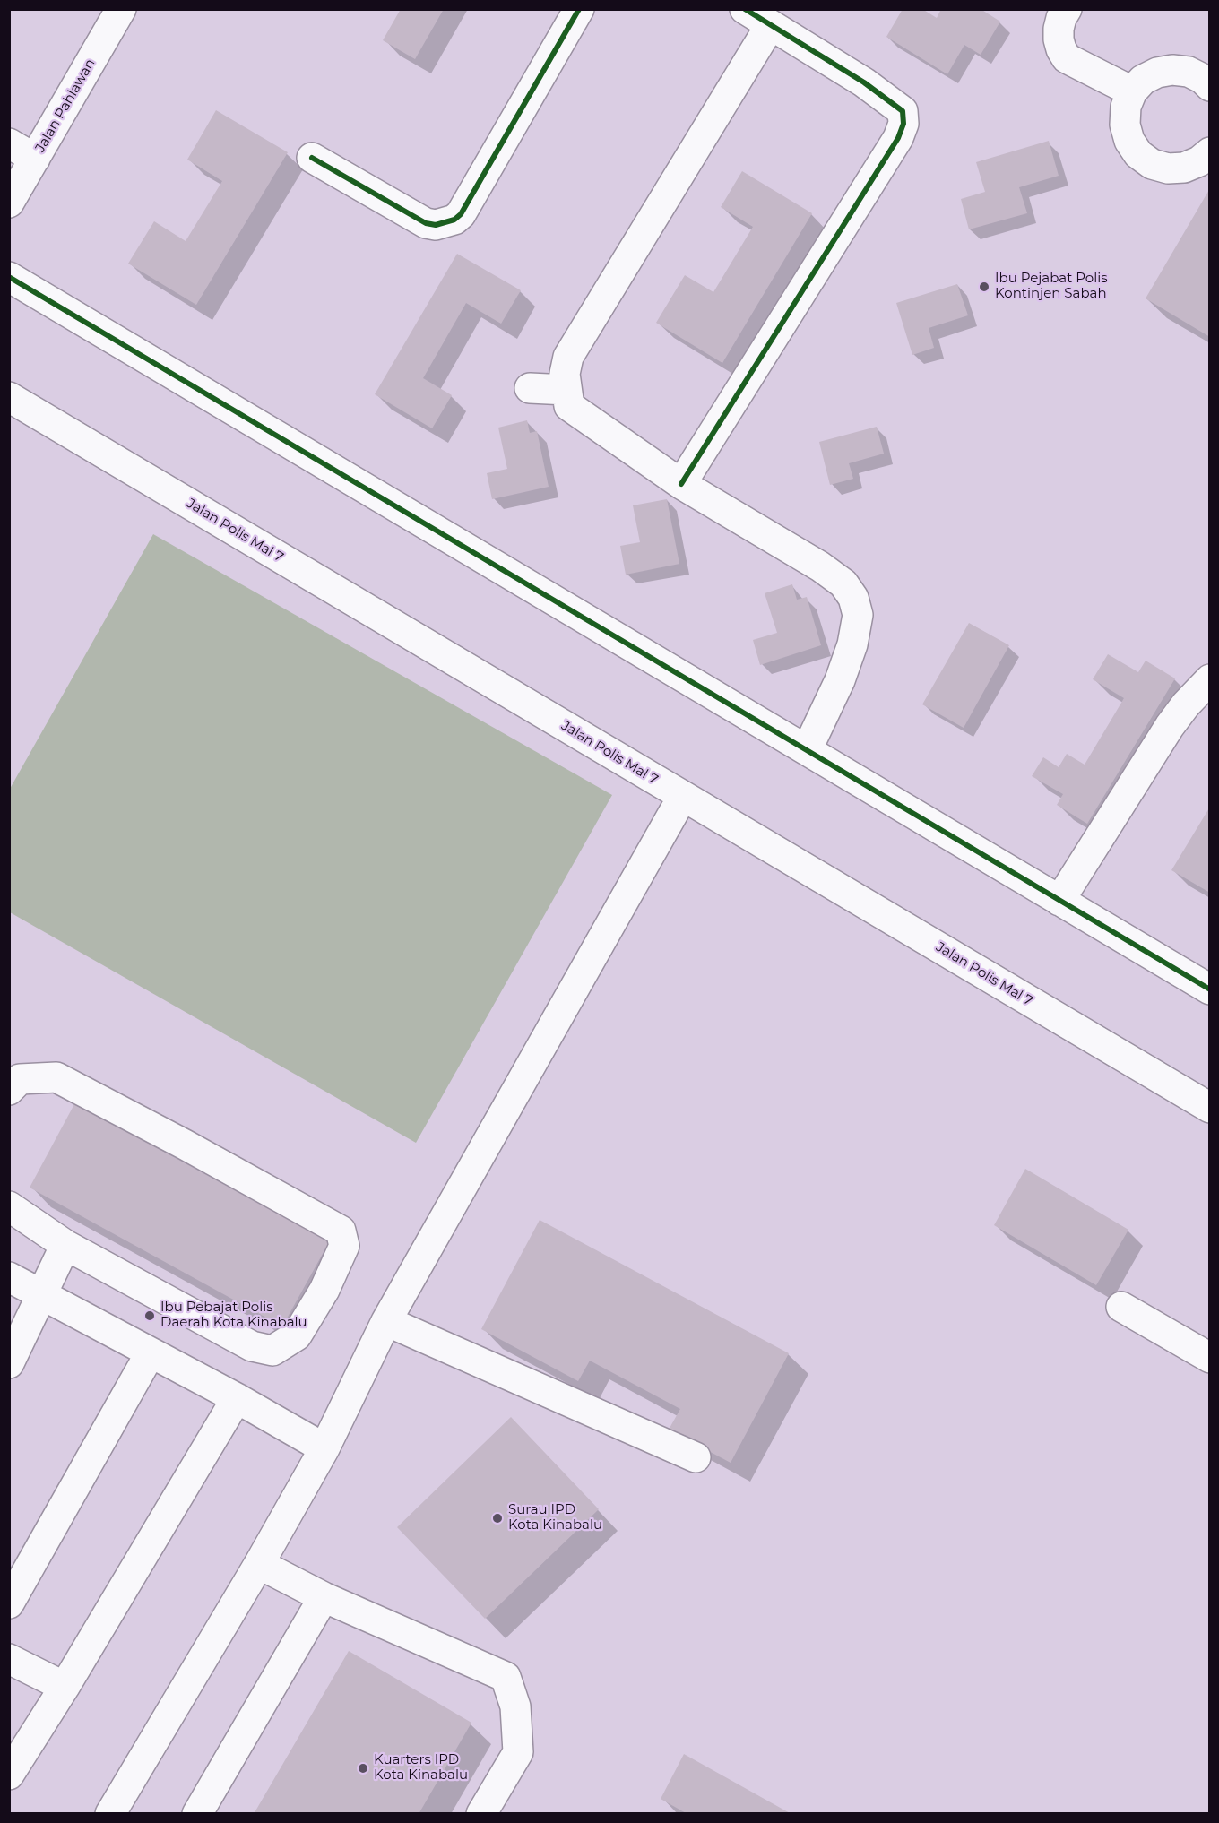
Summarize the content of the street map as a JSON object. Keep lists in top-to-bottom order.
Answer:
{
  "streets": {
    "street": ["Jalan Pahlawan", "Jalan Polis Mal 7"]
  },
  "places": [
    "Ibu Pejabat Polis Kontinjen Sabah",
    "Ibu Pebajat Polis Daerah Kota Kinabalu",
    "Surau IPD Kota Kinabalu",
    "Kuarters IPD Kota Kinabalu"
  ]
}
